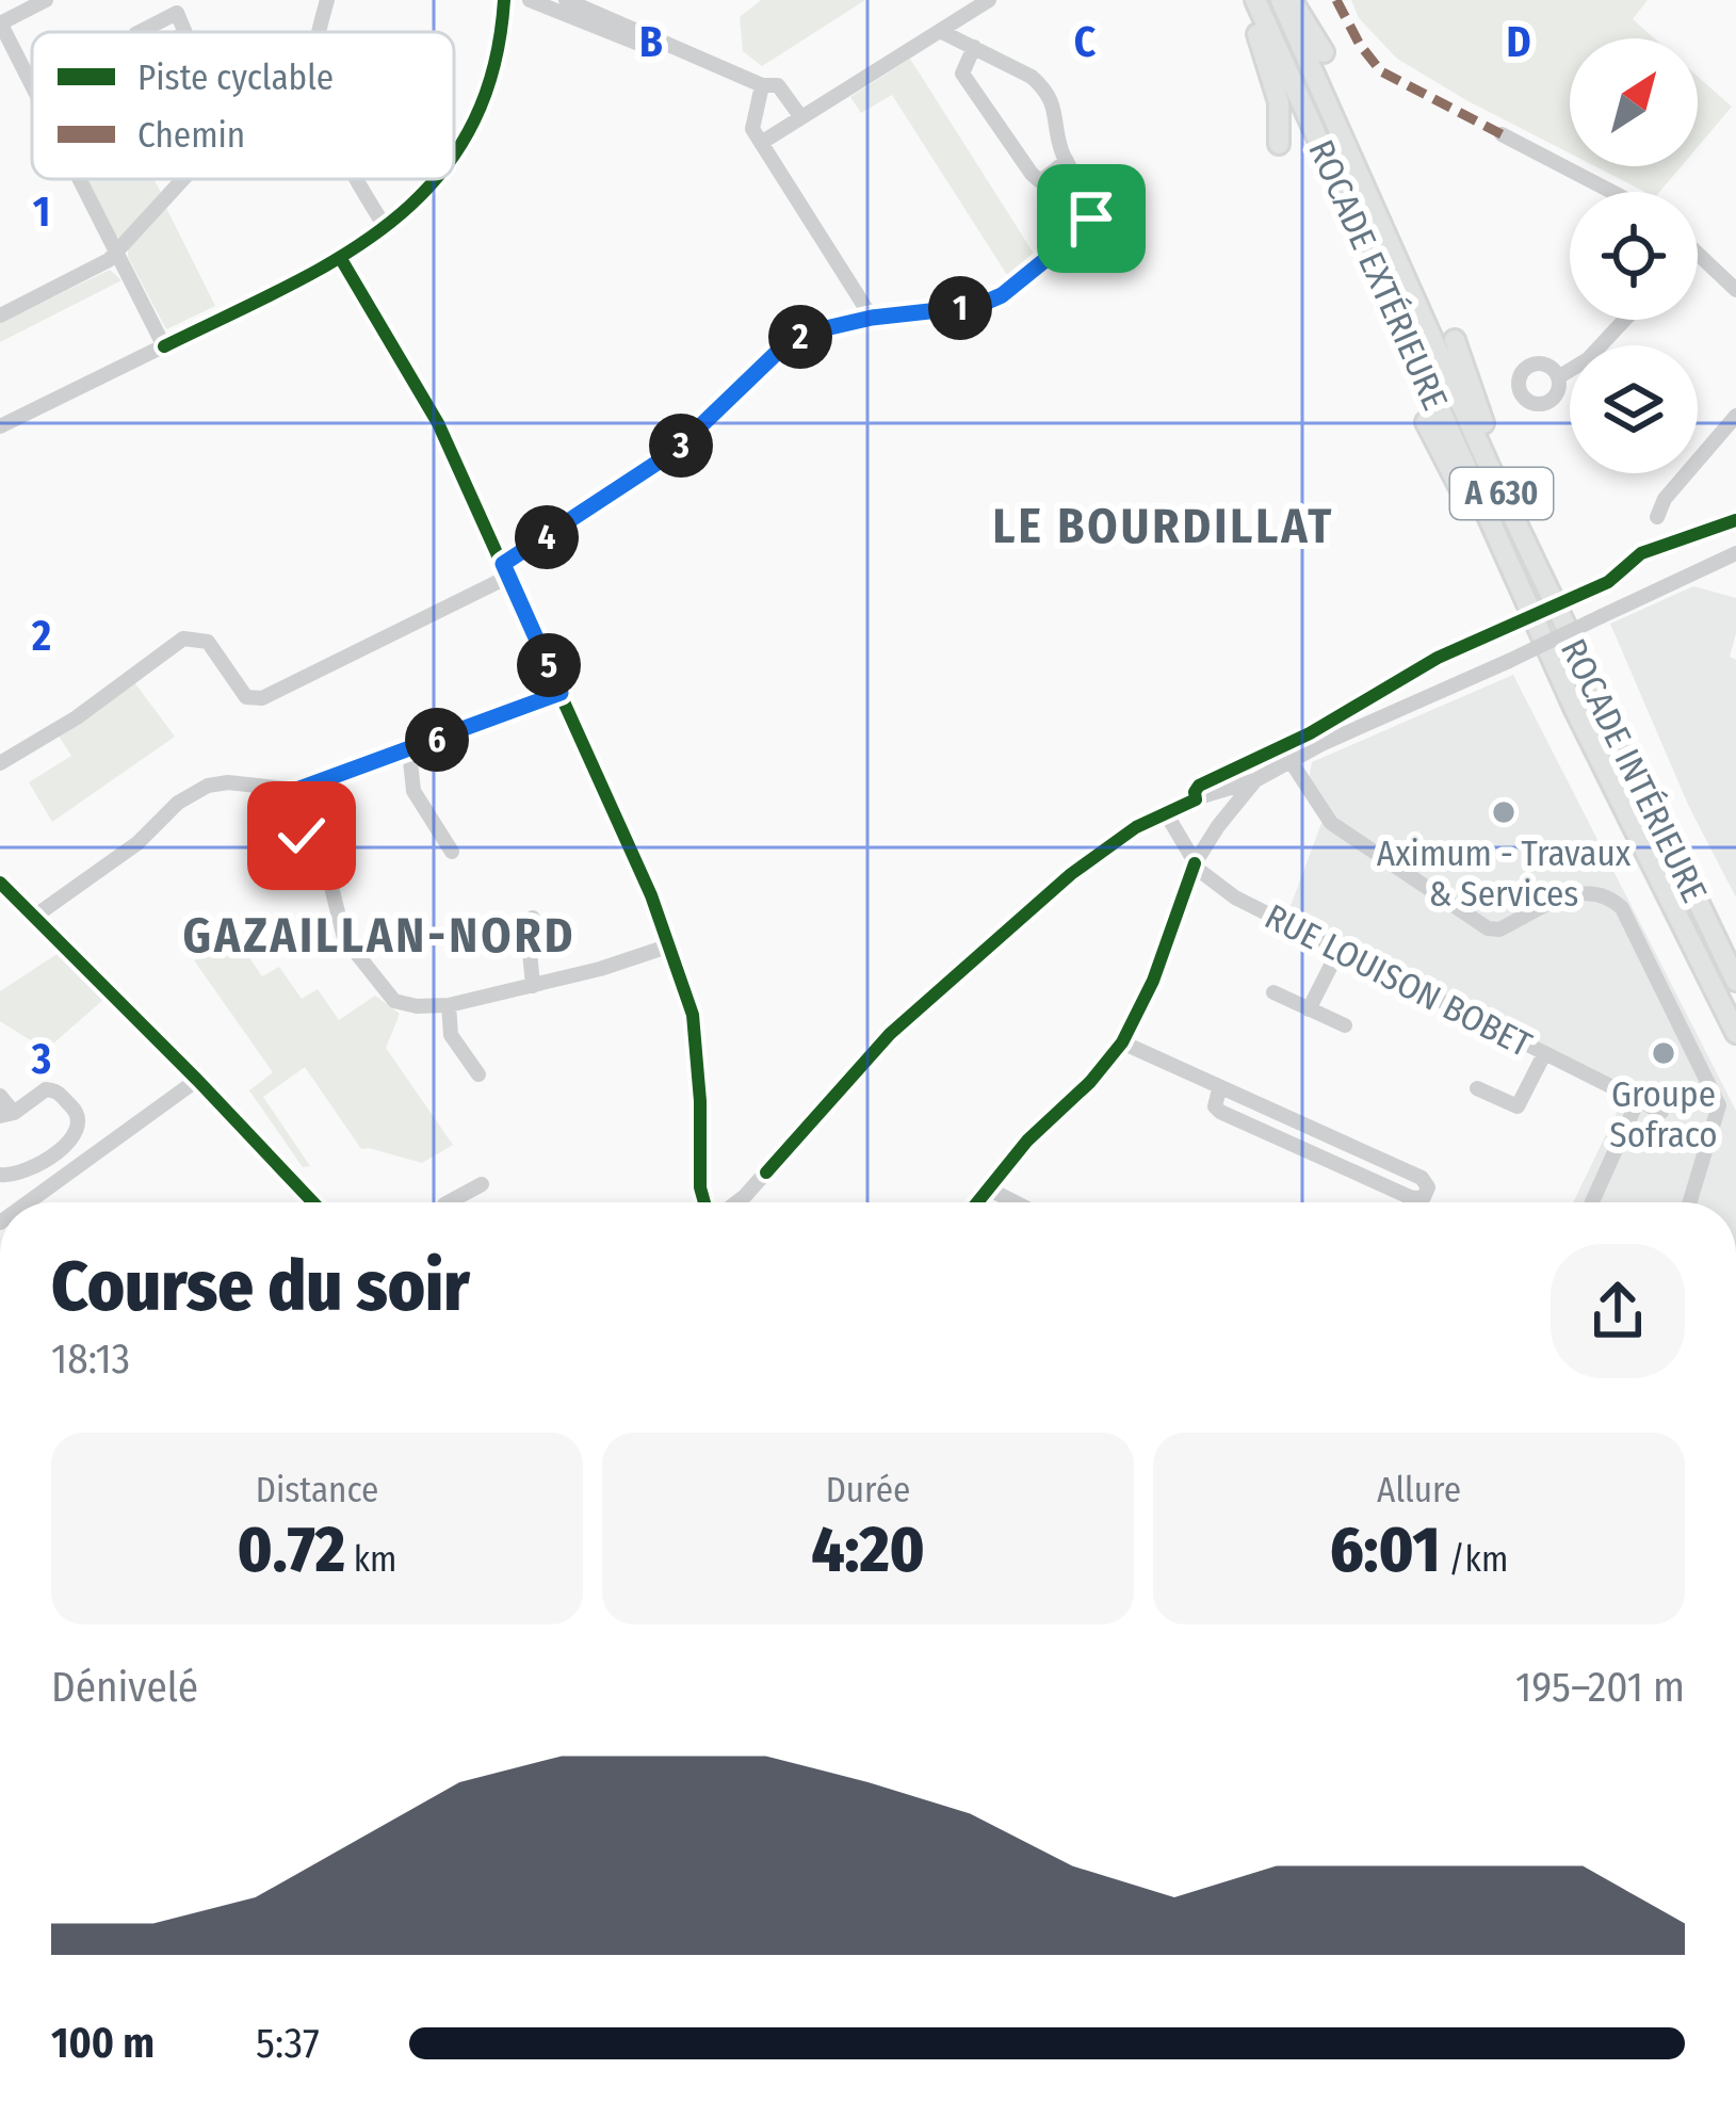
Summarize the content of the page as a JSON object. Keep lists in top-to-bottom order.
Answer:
{
  "streets": {
    "highway": ["ROCADE EXTÉRIEURE", "A 630", "ROCADE INTÉRIEURE"],
    "street": ["RUE LOUISON BOBET"]
  },
  "districts": ["LE BOURDILLAT", "GAZAILLAN-NORD"],
  "places": ["Aximum - Travaux & Services", "Groupe Sofraco"],
  "legend": ["Piste cyclable", "Chemin"],
  "north": "top right",
  "page": {
    "pins": [
      "1",
      "2",
      "3",
      "4",
      "5",
      "6"
    ],
    "heading": ["Course du soir", "18:13"],
    "stats": [
      ["Distance", "0.72 km"],
      ["Durée", "4:20"],
      ["Allure", "6:01 /km"]
    ],
    "chart": ["Dénivelé", "195–201 m"],
    "list": [
      {
        "name": "100 m",
        "note": "5:37"
      }
    ]
  },
  "grid": {
    "columns": ["B", "C", "D"],
    "rows": ["1", "2", "3"]
  }
}
